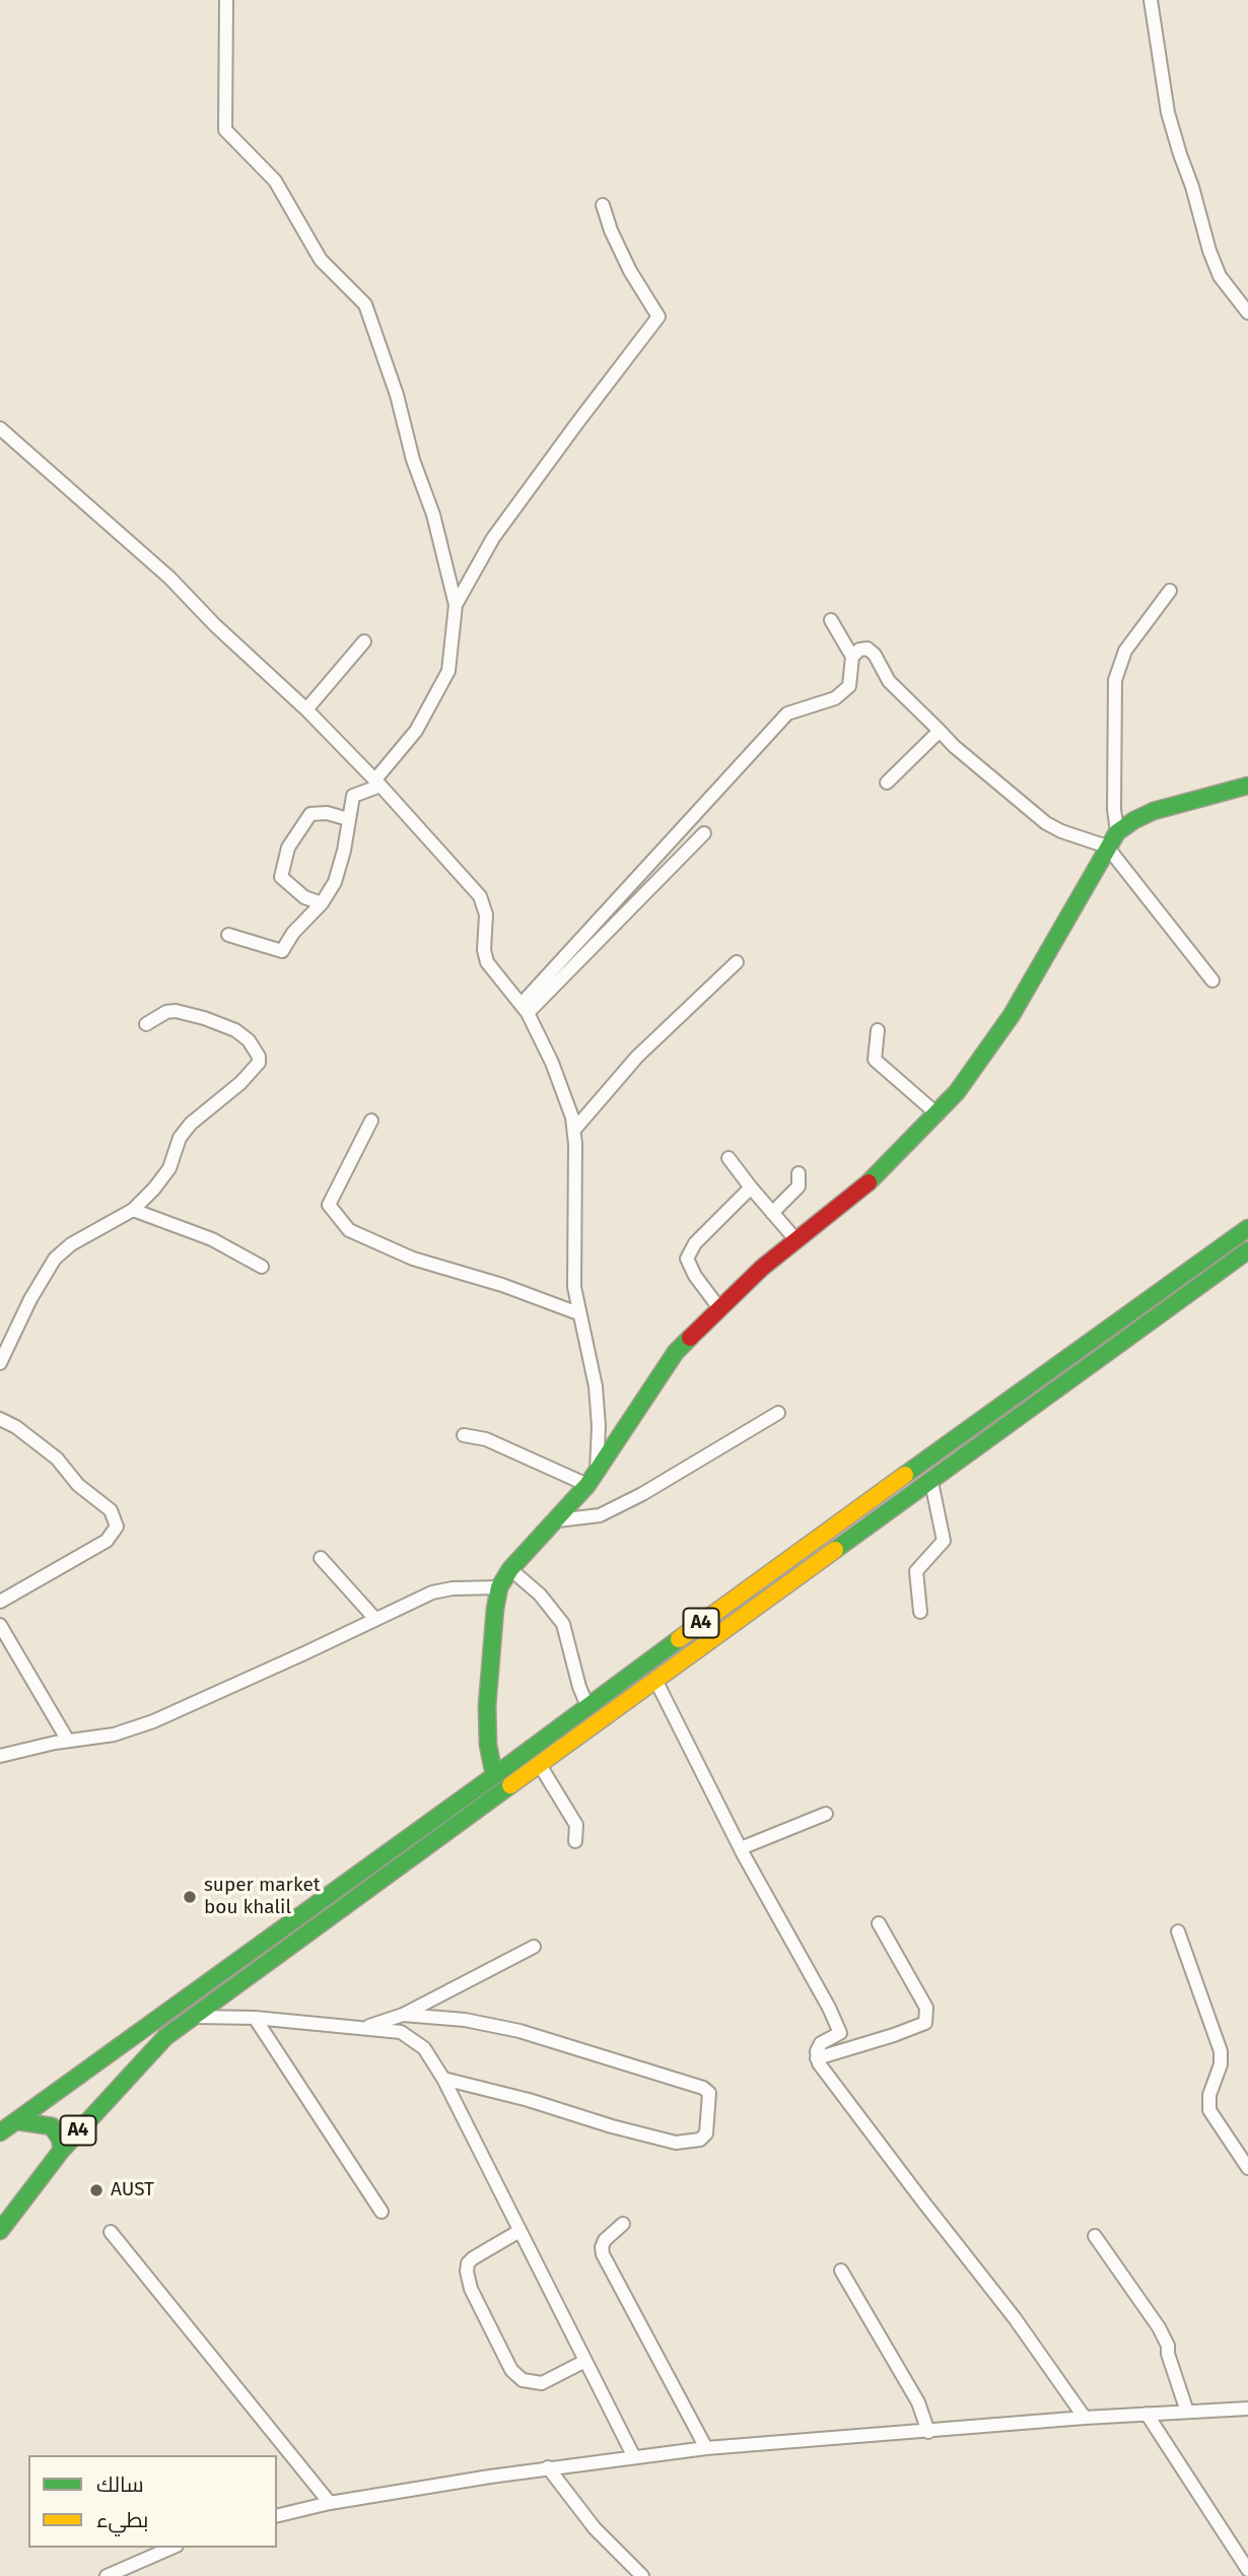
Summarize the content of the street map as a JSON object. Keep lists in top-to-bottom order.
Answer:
{
  "streets": {
    "main road": ["A4"]
  },
  "places": ["super market bou khalil", "AUST"],
  "legend": ["سالك", "بطيء"]
}
